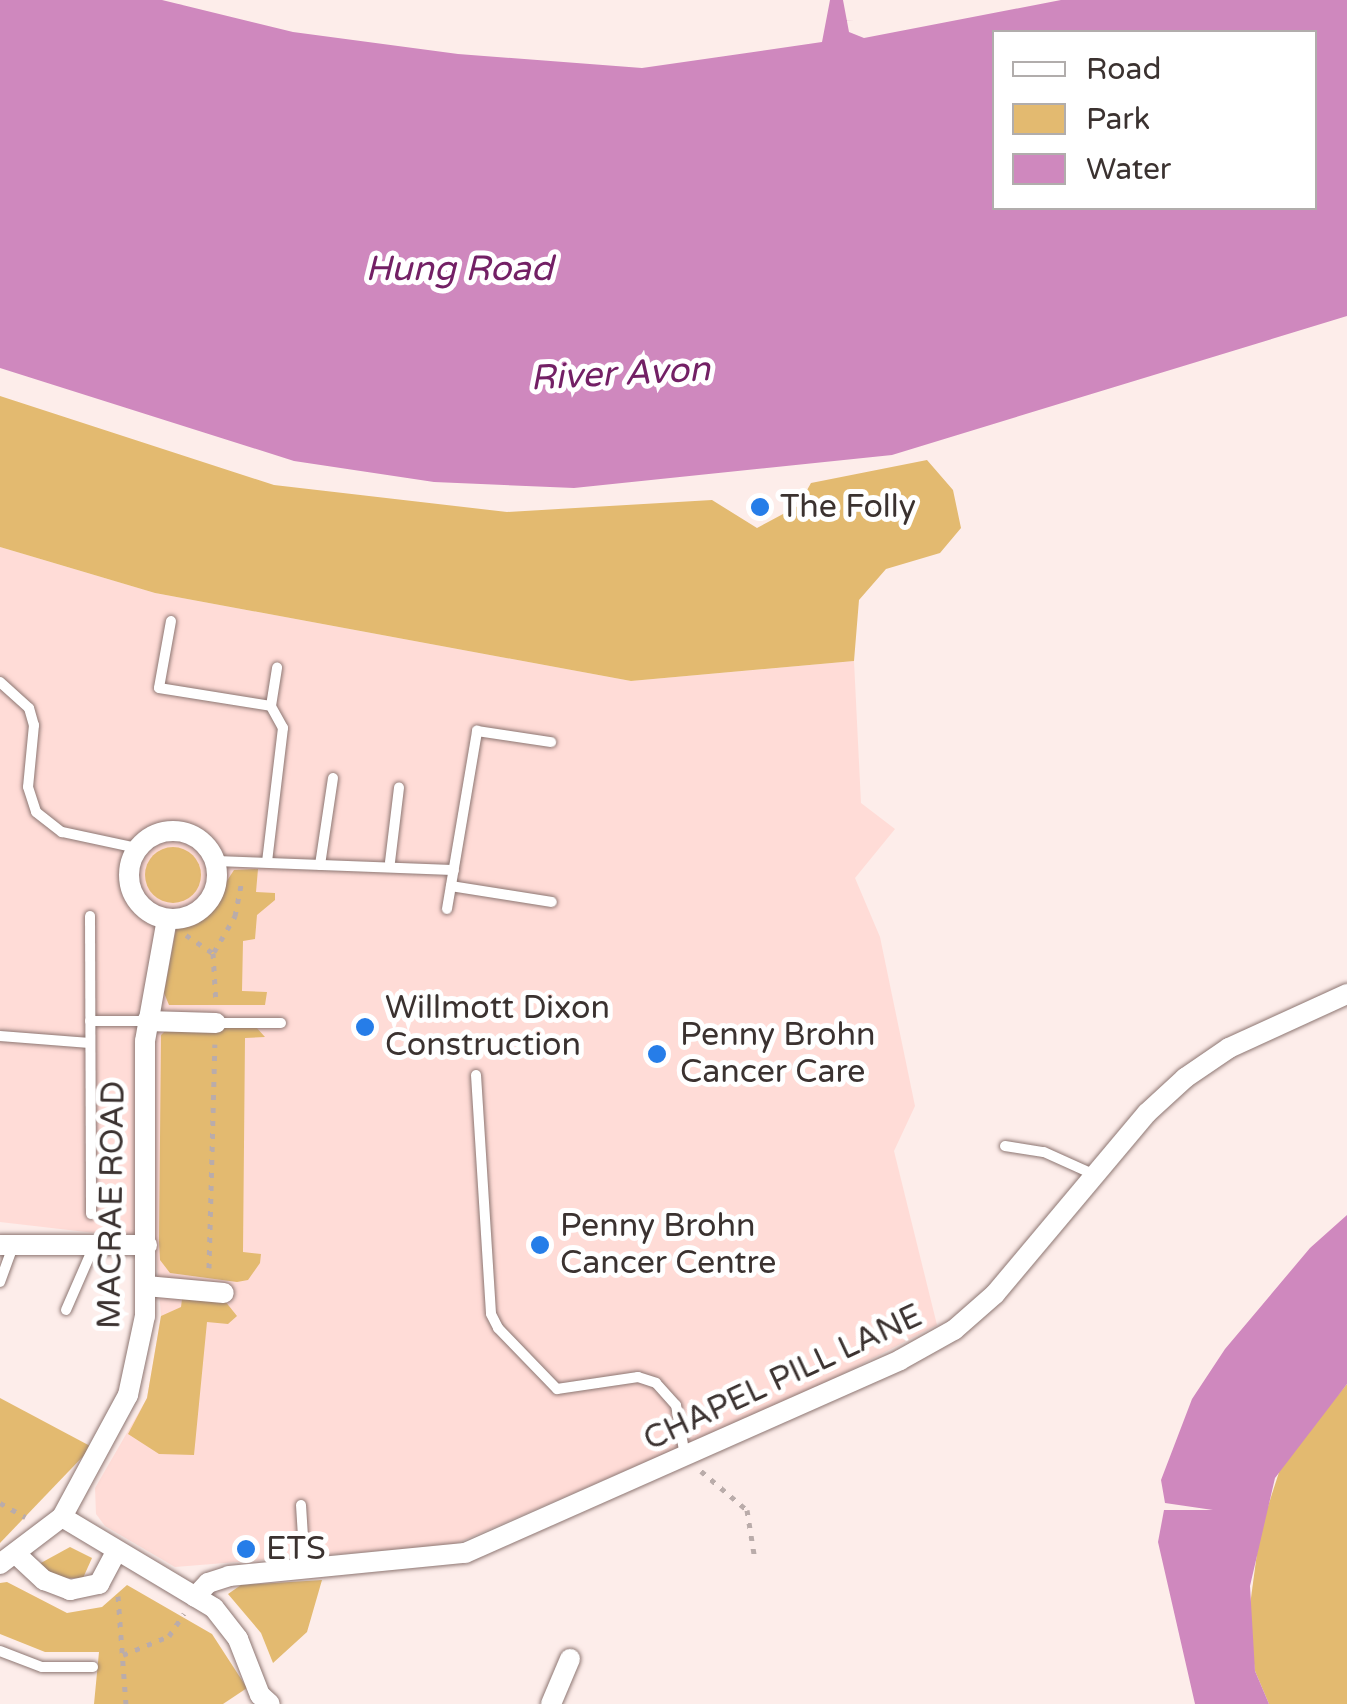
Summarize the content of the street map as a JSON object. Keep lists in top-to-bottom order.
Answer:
{
  "streets": {
    "street": ["MACRAE ROAD", "CHAPEL PILL LANE"]
  },
  "water": ["Hung Road", "River Avon"],
  "places": [
    "The Folly",
    "Willmott Dixon Construction",
    "Penny Brohn Cancer Care",
    "Penny Brohn Cancer Centre",
    "ETS"
  ],
  "legend": ["Road", "Park", "Water"]
}
